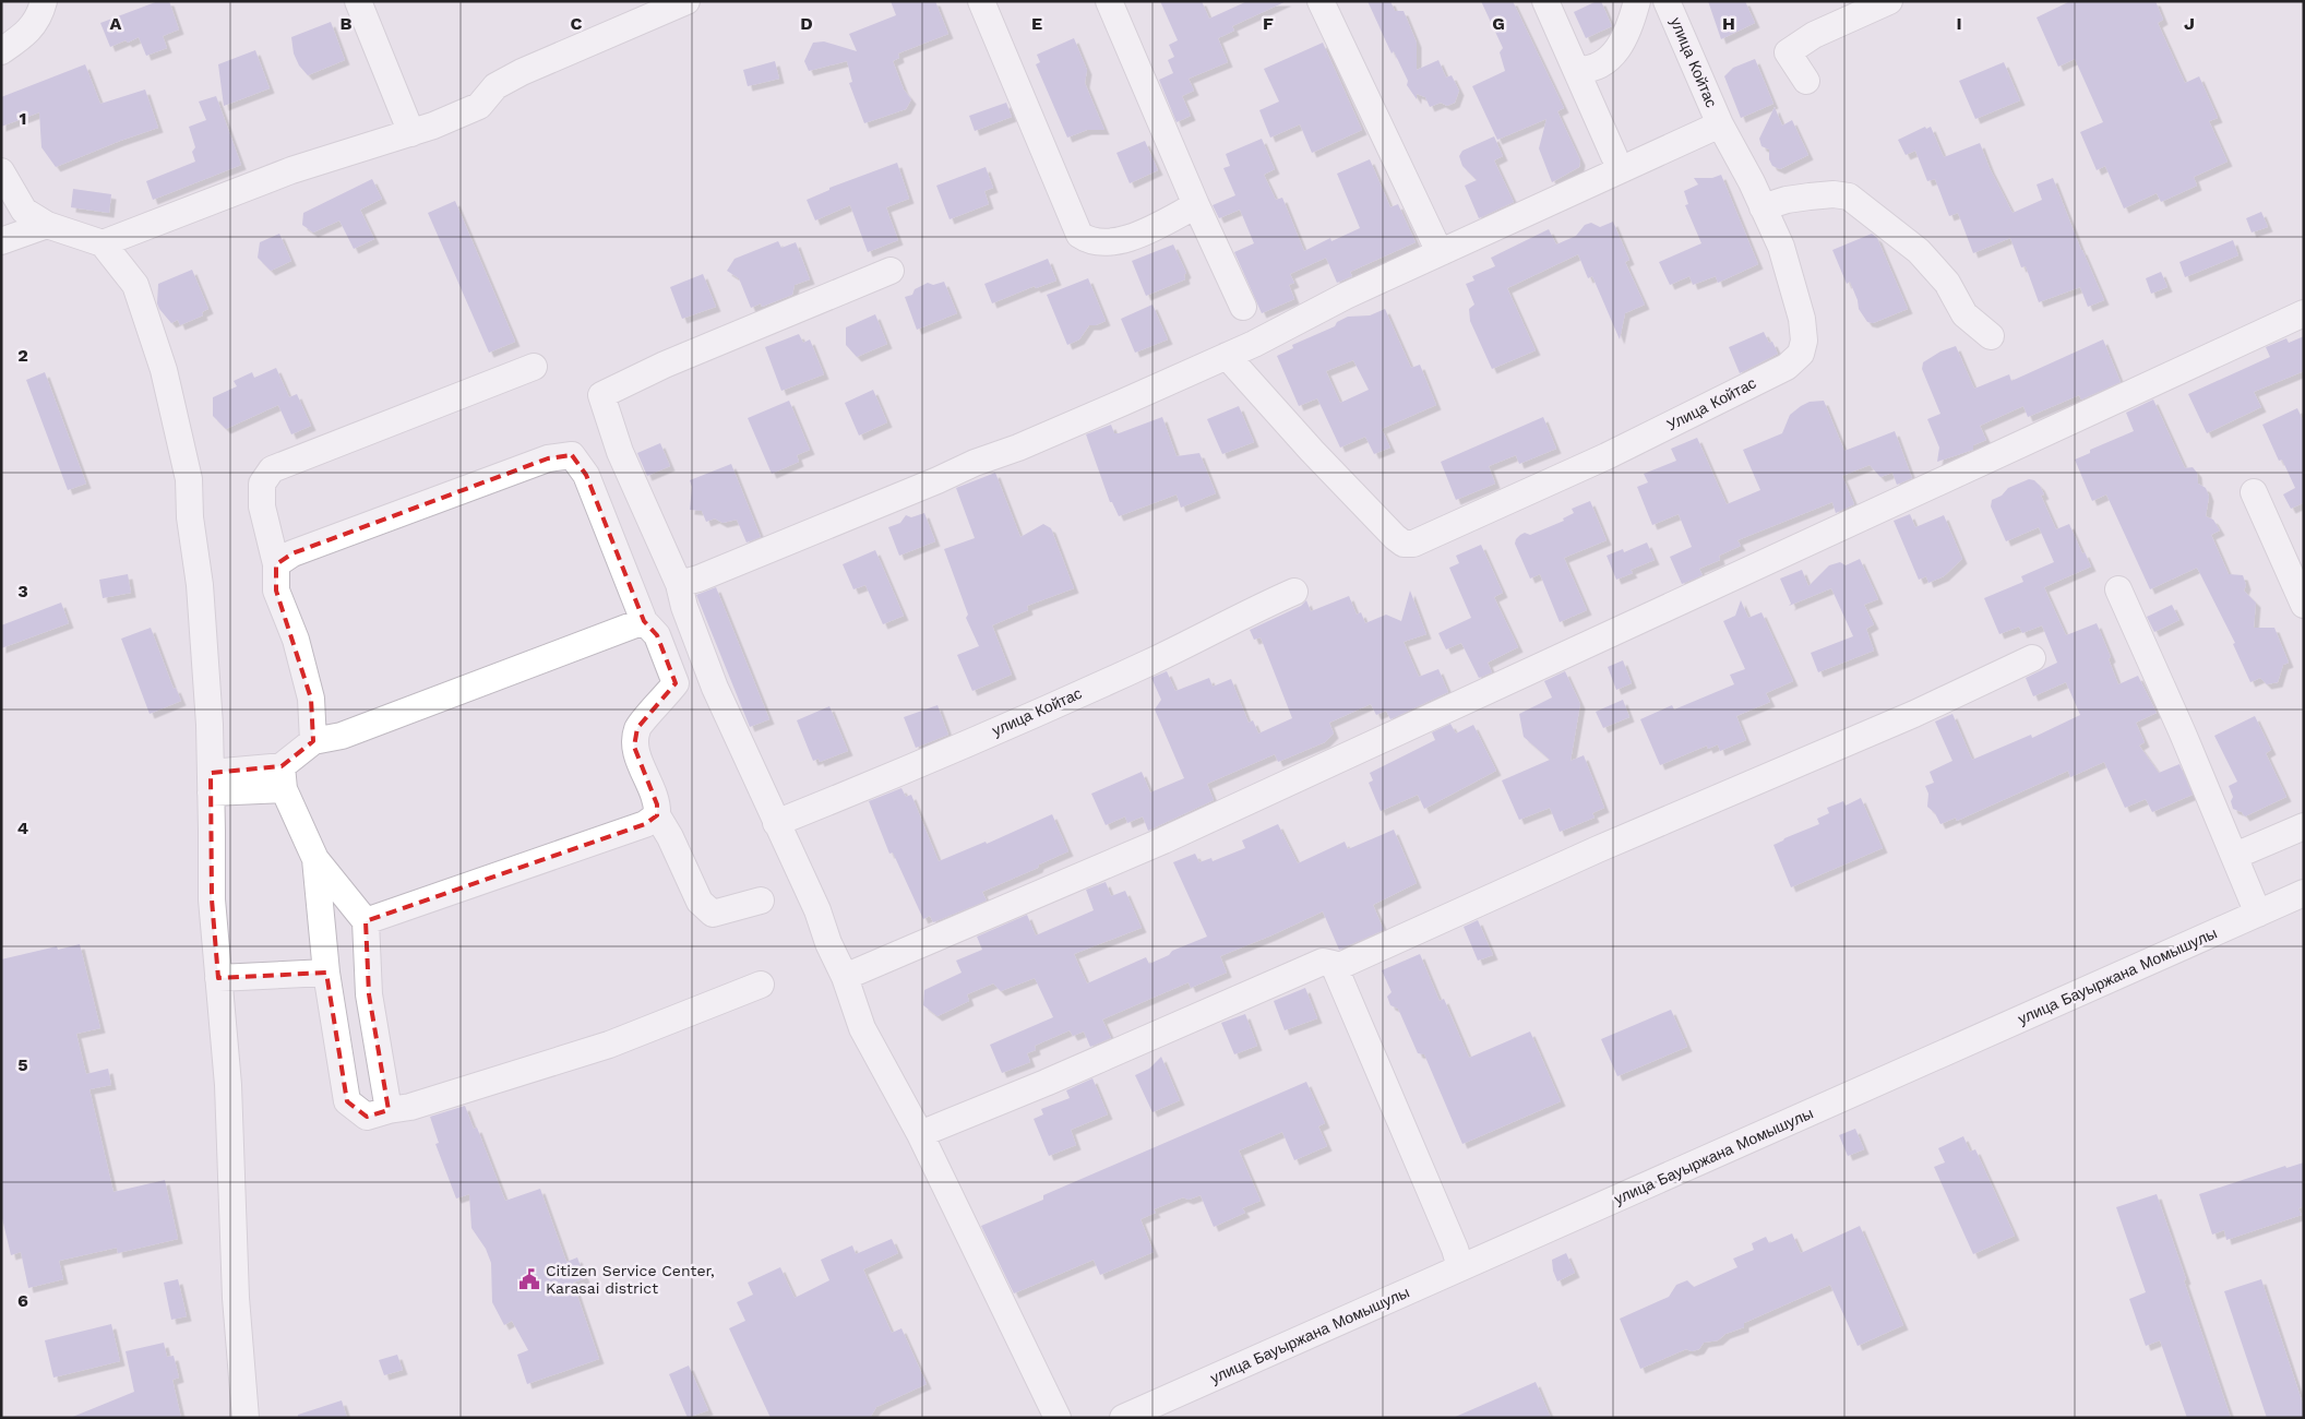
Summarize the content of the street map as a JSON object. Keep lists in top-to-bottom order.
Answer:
{
  "streets": {
    "street": ["улица Койтас", "Улица Койтас", "улица Бауыржана Момышулы"]
  },
  "crossings": [
    ["улица Койтас", "Улица Койтас"]
  ],
  "places": {
    "public building": ["Citizen Service Center, Karasai district"]
  },
  "grid": {
    "columns": [
      "A",
      "B",
      "C",
      "D",
      "E",
      "F",
      "G",
      "H",
      "I",
      "J"
    ],
    "rows": [
      "1",
      "2",
      "3",
      "4",
      "5",
      "6"
    ]
  }
}
